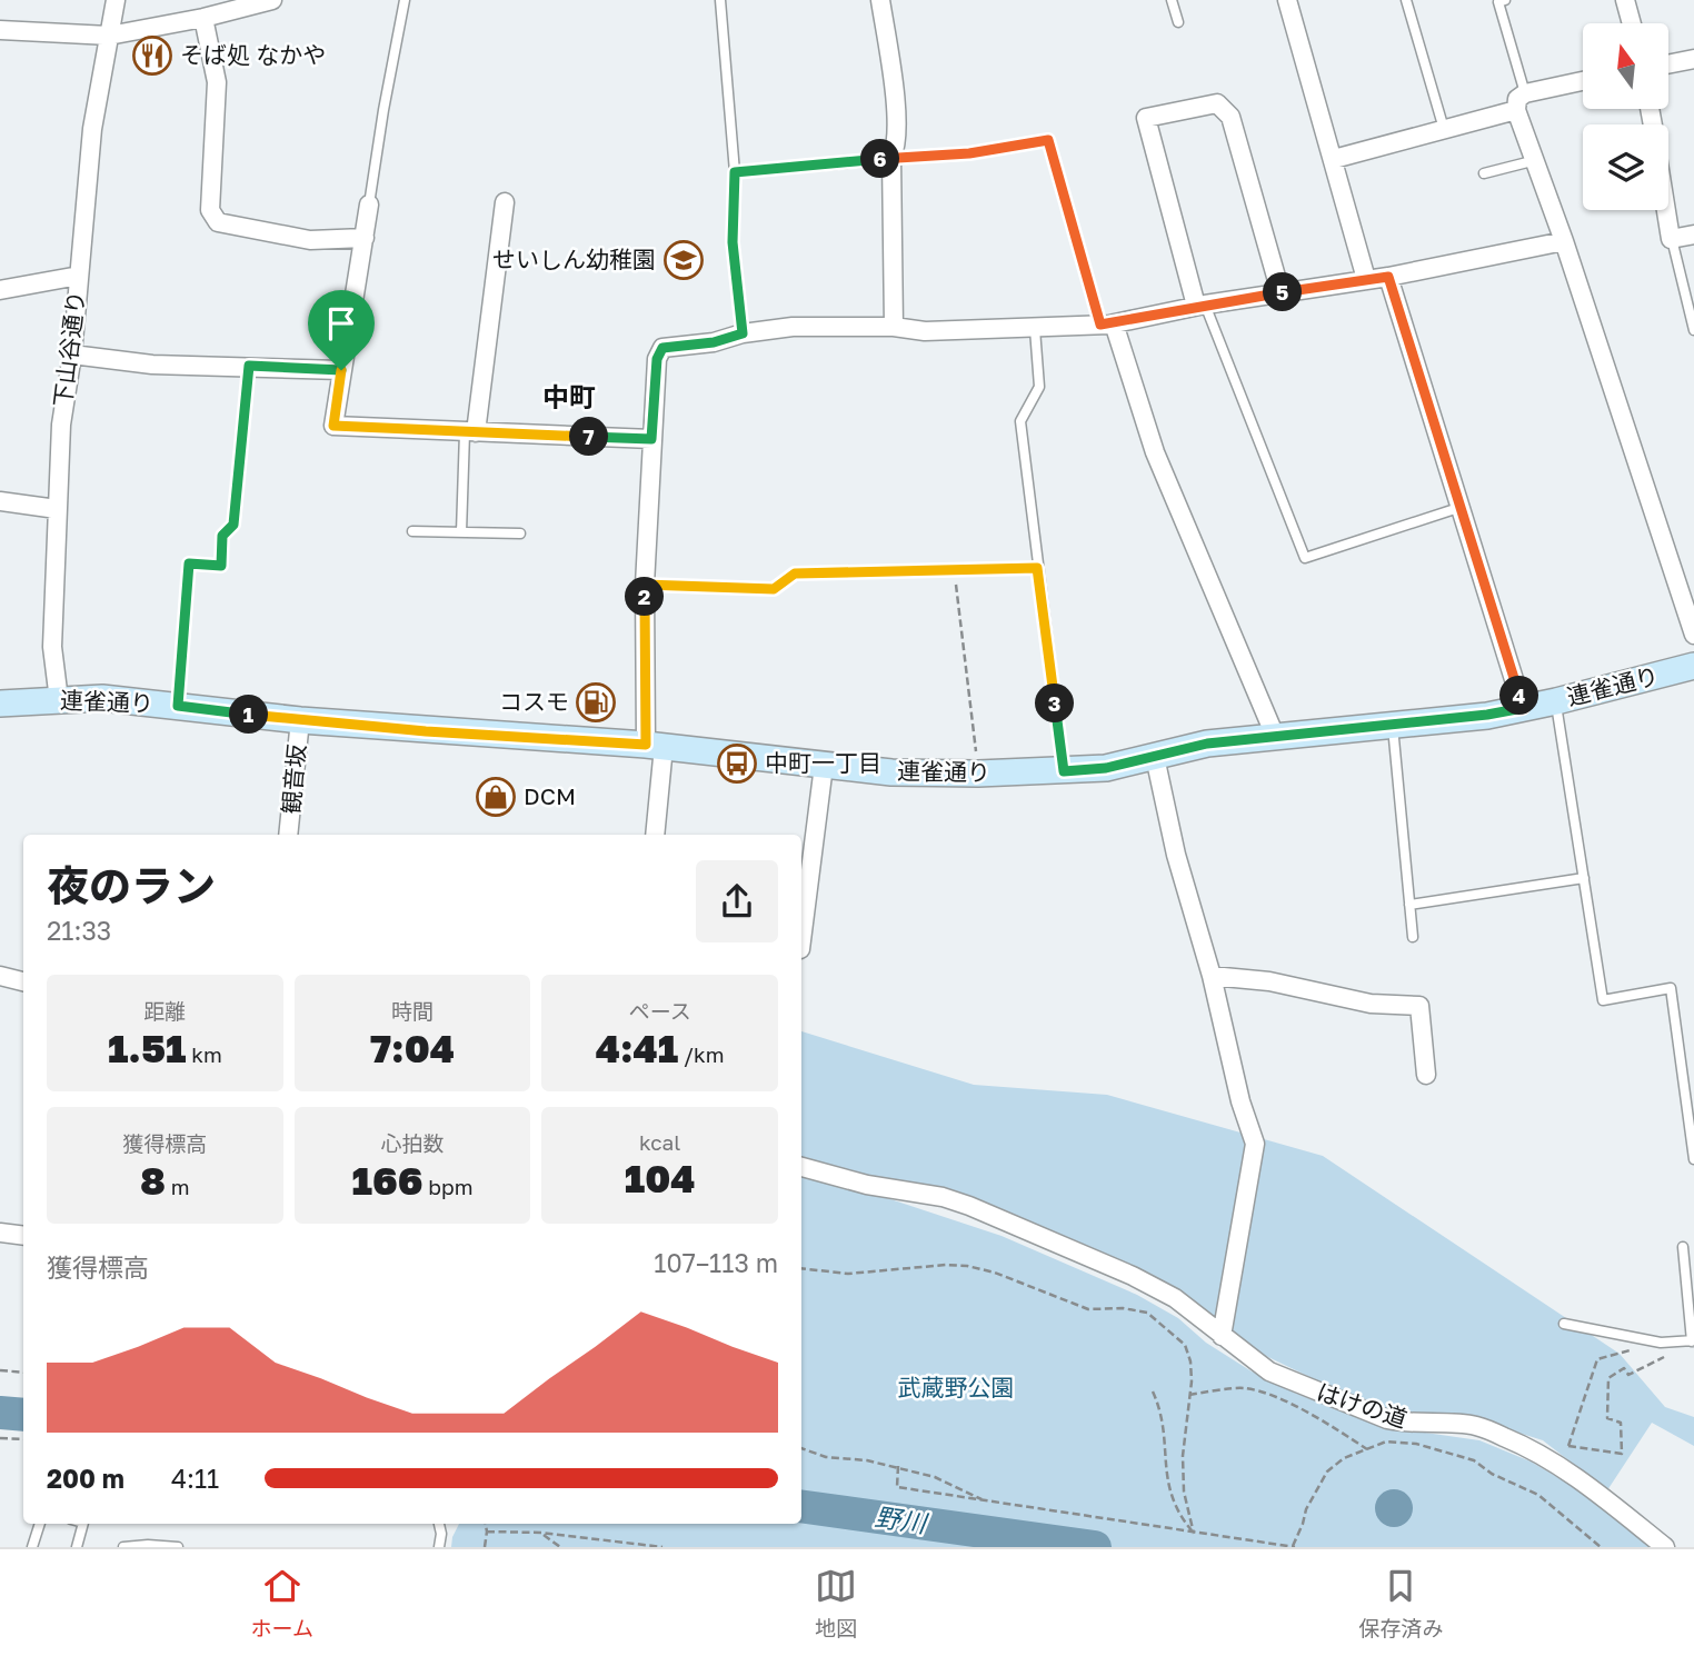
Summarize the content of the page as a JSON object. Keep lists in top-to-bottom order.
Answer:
{
  "streets": {
    "main road": ["連雀通り"],
    "street": ["下山谷通り", "観音坂", "はけの道"]
  },
  "crossings": [
    ["下山谷通り", "連雀通り"],
    ["連雀通り", "観音坂"]
  ],
  "districts": ["中町"],
  "water": ["野川"],
  "parks": ["武蔵野公園"],
  "places": {
    "restaurant": ["そば処 なかや"],
    "school or university": ["せいしん幼稚園"],
    "fuel station": ["コスモ"],
    "bus stop": ["中町一丁目"],
    "shop": ["DCM"]
  },
  "north": "top",
  "page": {
    "pins": [
      "6",
      "5",
      "7",
      "2",
      "4",
      "3",
      "1"
    ],
    "heading": ["夜のラン", "21:33"],
    "stats": [
      ["距離", "1.51 km"],
      ["時間", "7:04"],
      ["ペース", "4:41 /km"],
      ["獲得標高", "8 m"],
      ["心拍数", "166 bpm"],
      ["kcal", "104"]
    ],
    "chart": ["獲得標高", "107–113 m"],
    "list": [
      {
        "name": "200 m",
        "note": "4:11"
      }
    ],
    "tabs": ["ホーム", "地図", "保存済み"]
  }
}
